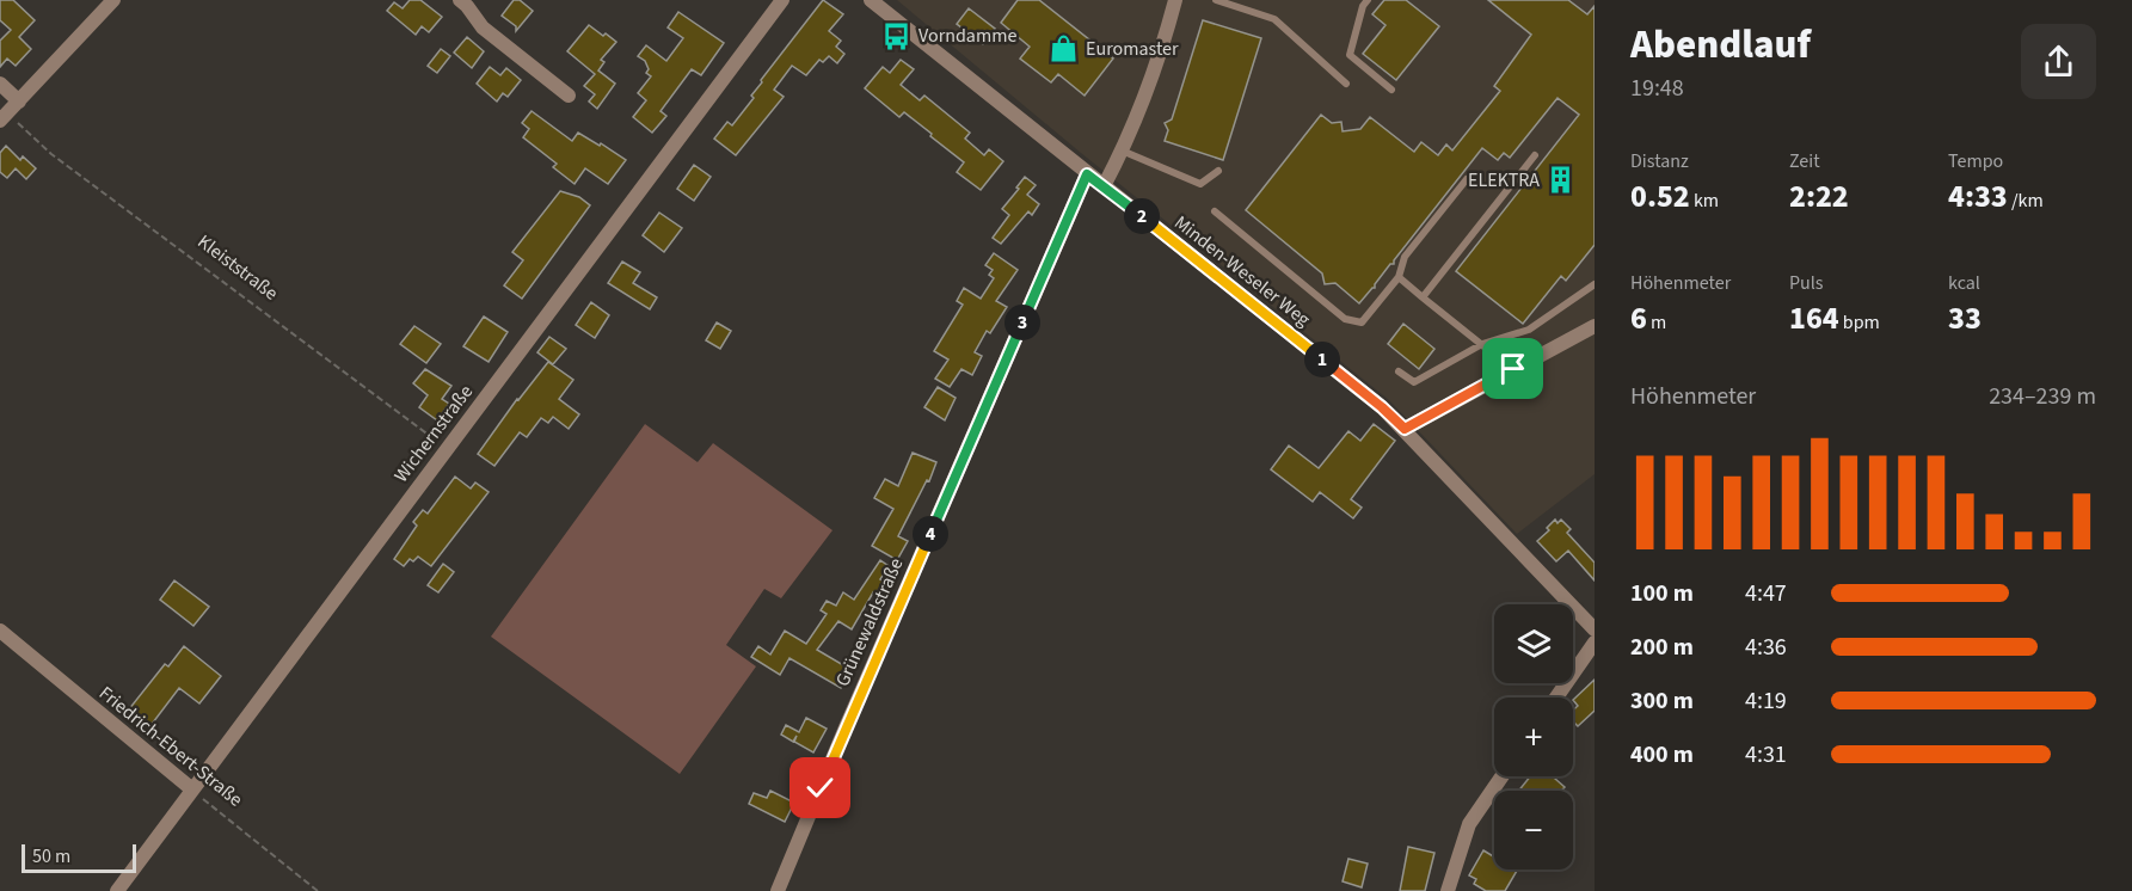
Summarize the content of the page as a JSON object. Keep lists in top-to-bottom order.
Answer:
{
  "streets": {
    "street": [
      "Minden-Weseler Weg",
      "Wichernstraße",
      "Grünewaldstraße",
      "Friedrich-Ebert-Straße"
    ],
    "path": ["Kleiststraße"]
  },
  "crossings": [
    ["Kleiststraße", "Wichernstraße"],
    ["Minden-Weseler Weg", "Grünewaldstraße"],
    ["Wichernstraße", "Friedrich-Ebert-Straße"]
  ],
  "places": {
    "bus stop": ["Vorndamme"],
    "shop": ["Euromaster"],
    "building": ["ELEKTRA"]
  },
  "scale_bar": "50 m",
  "page": {
    "heading": ["Abendlauf", "19:48"],
    "stats": [
      ["Distanz", "0.52 km"],
      ["Zeit", "2:22"],
      ["Tempo", "4:33 /km"],
      ["Höhenmeter", "6 m"],
      ["Puls", "164 bpm"],
      ["kcal", "33"]
    ],
    "pins": [
      "2",
      "3",
      "1",
      "4"
    ],
    "chart": ["Höhenmeter", "234–239 m"],
    "list": [
      {
        "name": "100 m",
        "note": "4:47"
      },
      {
        "name": "200 m",
        "note": "4:36"
      },
      {
        "name": "300 m",
        "note": "4:19"
      },
      {
        "name": "400 m",
        "note": "4:31"
      }
    ],
    "map_buttons": ["+", "−"],
    "scale": "50 m"
  }
}
